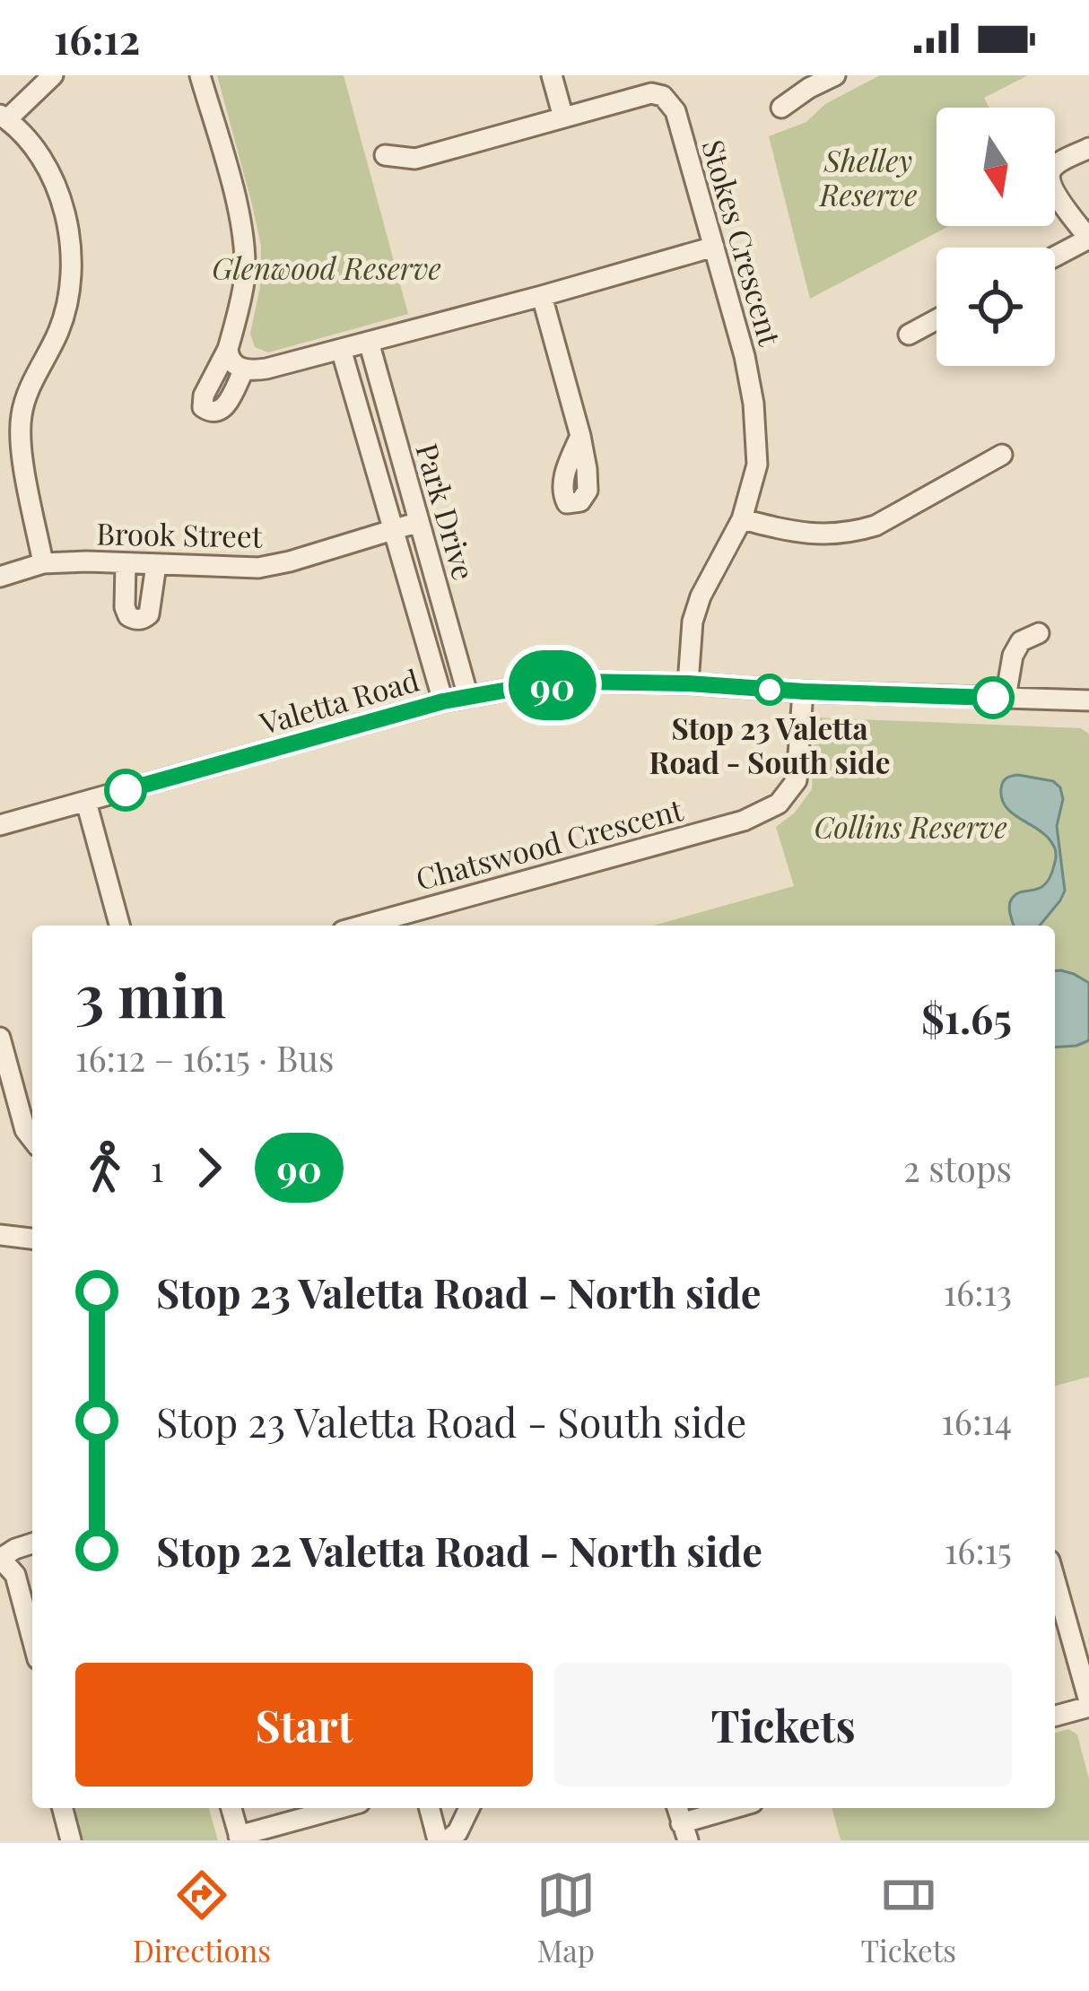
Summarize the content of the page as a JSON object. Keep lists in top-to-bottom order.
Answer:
{
  "streets": {
    "street": [
      "Stokes Crescent",
      "Park Drive",
      "Brook Street",
      "Valetta Road",
      "Chatswood Crescent"
    ]
  },
  "crossings": [
    ["Stokes Crescent", "Valetta Road"],
    ["Park Drive", "Brook Street"],
    ["Park Drive", "Valetta Road"],
    ["Valetta Road", "Chatswood Crescent"]
  ],
  "parks": ["Shelley Reserve", "Glenwood Reserve", "Collins Reserve"],
  "places": ["Stop 23 Valetta Road - South side"],
  "lines": ["bus line 90"],
  "north": "bottom",
  "page": {
    "status": "16:12",
    "on_map": "90",
    "heading": ["3 min", "16:12 – 16:15 · Bus", "$1.65"],
    "legs": ["1", "90", "2 stops"],
    "list": [
      {
        "name": "Stop 23 Valetta Road - North side",
        "value": "16:13"
      },
      {
        "name": "Stop 23 Valetta Road - South side",
        "value": "16:14"
      },
      {
        "name": "Stop 22 Valetta Road - North side",
        "value": "16:15"
      }
    ],
    "buttons": ["Start", "Tickets"],
    "tabs": ["Directions", "Map", "Tickets"]
  }
}
